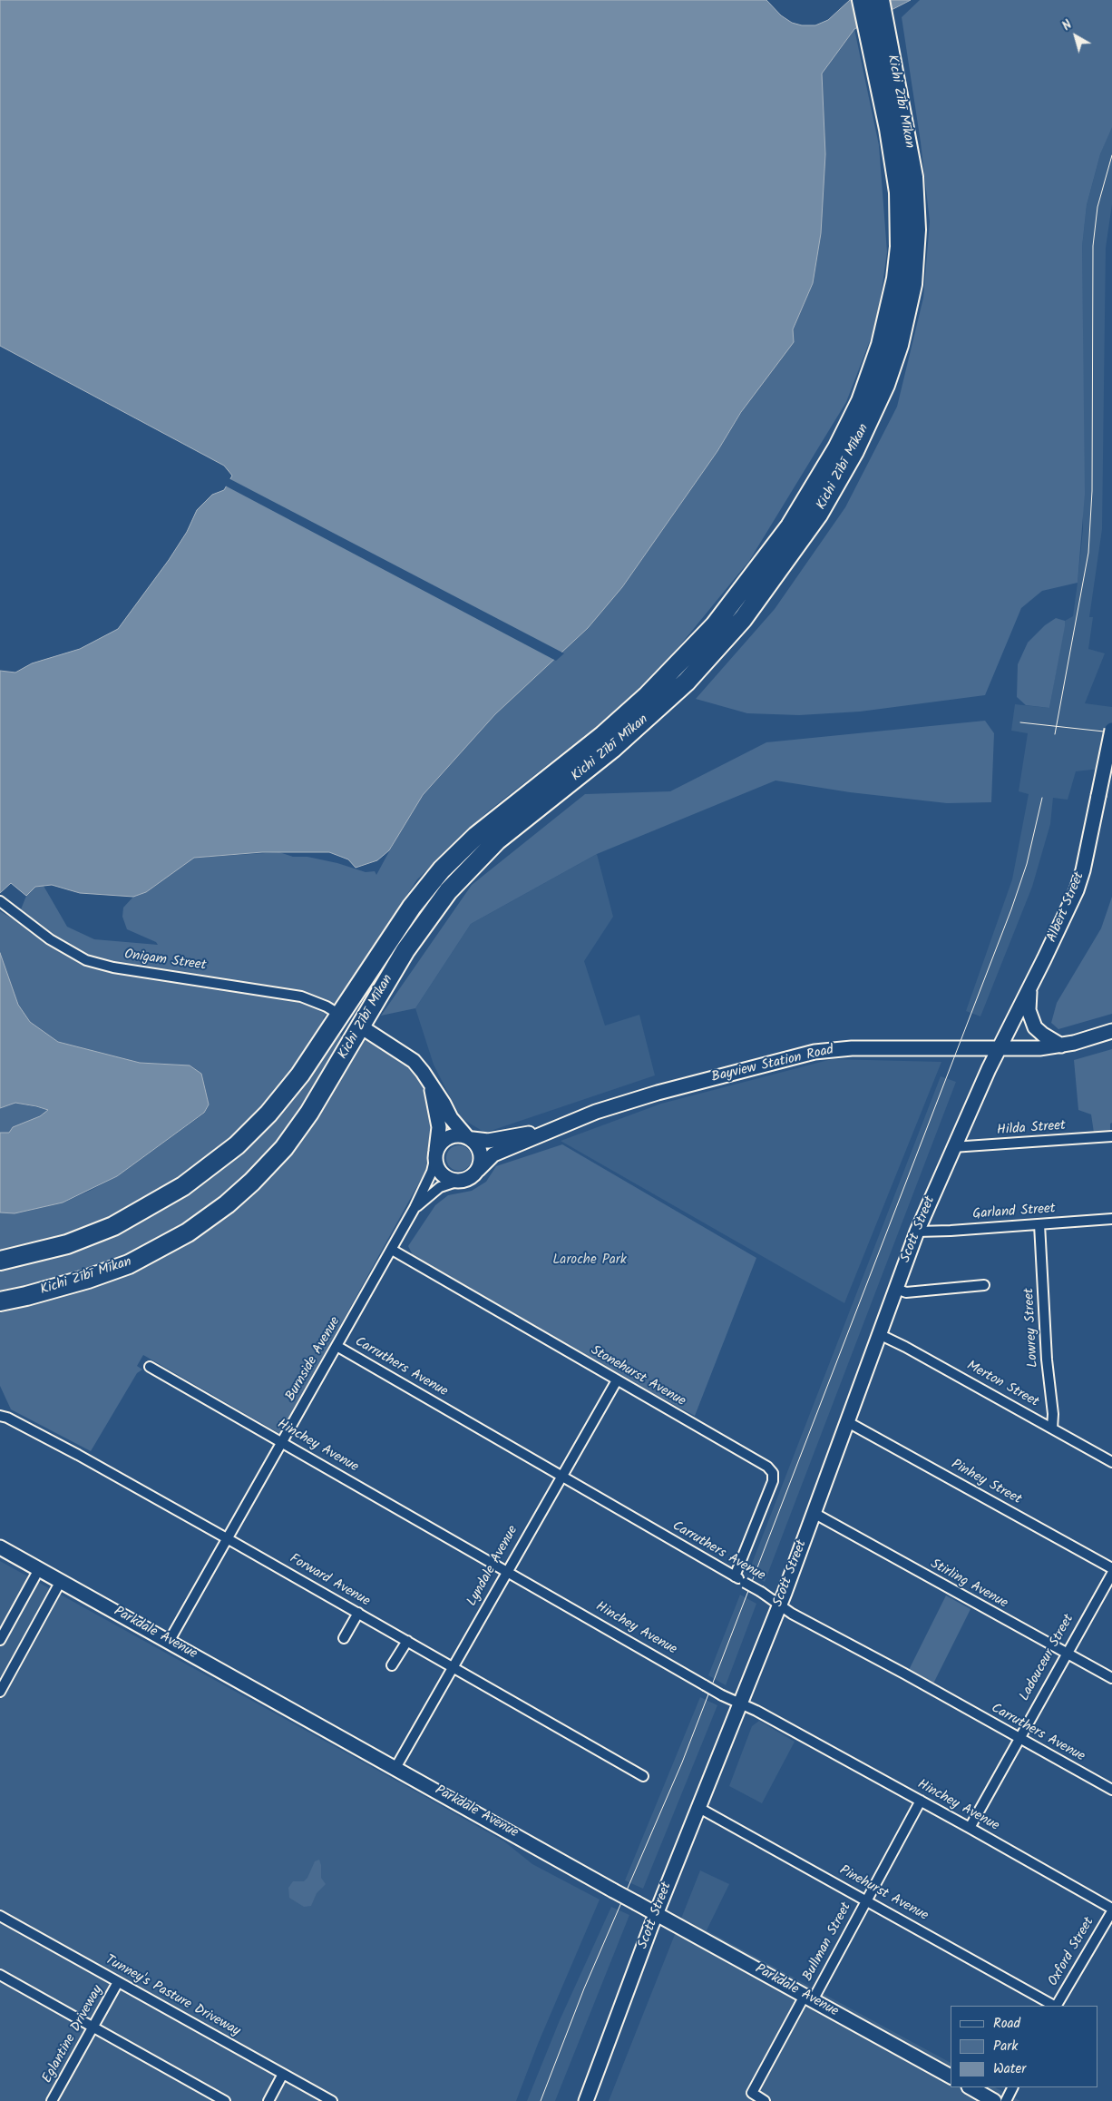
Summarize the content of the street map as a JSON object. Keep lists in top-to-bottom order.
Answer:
{
  "streets": {
    "highway": ["Kichi Zībī Mīkan"],
    "main road": [
      "Albert Street",
      "Bayview Station Road",
      "Scott Street",
      "Parkdale Avenue"
    ],
    "street": [
      "Onigam Street",
      "Hilda Street",
      "Garland Street",
      "Lowrey Street",
      "Burnside Avenue",
      "Carruthers Avenue",
      "Stonehurst Avenue",
      "Merton Street",
      "Hinchey Avenue",
      "Pinhey Street",
      "Lyndale Avenue",
      "Forward Avenue",
      "Stirling Avenue",
      "Ladouceur Street",
      "Pinehurst Avenue",
      "Bullman Street",
      "Oxford Street",
      "Tunney's Pasture Driveway",
      "Eglantine Driveway"
    ]
  },
  "crossings": [
    ["Kichi Zībī Mīkan", "Onigam Street"],
    ["Albert Street", "Bayview Station Road"],
    ["Albert Street", "Scott Street"],
    ["Bayview Station Road", "Scott Street"],
    ["Bayview Station Road", "Burnside Avenue"],
    ["Hilda Street", "Scott Street"],
    ["Garland Street", "Scott Street"],
    ["Garland Street", "Lowrey Street"],
    ["Scott Street", "Carruthers Avenue"],
    ["Scott Street", "Merton Street"],
    ["Scott Street", "Hinchey Avenue"],
    ["Scott Street", "Pinhey Street"],
    ["Scott Street", "Stirling Avenue"],
    ["Scott Street", "Parkdale Avenue"],
    ["Scott Street", "Pinehurst Avenue"],
    ["Lowrey Street", "Merton Street"],
    ["Burnside Avenue", "Carruthers Avenue"],
    ["Burnside Avenue", "Stonehurst Avenue"],
    ["Burnside Avenue", "Hinchey Avenue"],
    ["Burnside Avenue", "Forward Avenue"],
    ["Burnside Avenue", "Parkdale Avenue"],
    ["Carruthers Avenue", "Stonehurst Avenue"],
    ["Carruthers Avenue", "Lyndale Avenue"],
    ["Carruthers Avenue", "Ladouceur Street"],
    ["Stonehurst Avenue", "Lyndale Avenue"],
    ["Hinchey Avenue", "Lyndale Avenue"],
    ["Hinchey Avenue", "Ladouceur Street"],
    ["Hinchey Avenue", "Bullman Street"],
    ["Hinchey Avenue", "Oxford Street"],
    ["Lyndale Avenue", "Forward Avenue"],
    ["Lyndale Avenue", "Parkdale Avenue"],
    ["Stirling Avenue", "Ladouceur Street"],
    ["Parkdale Avenue", "Bullman Street"],
    ["Pinehurst Avenue", "Bullman Street"],
    ["Tunney's Pasture Driveway", "Eglantine Driveway"]
  ],
  "parks": ["Laroche Park"],
  "legend": ["Road", "Park", "Water"],
  "north": "top left"
}
